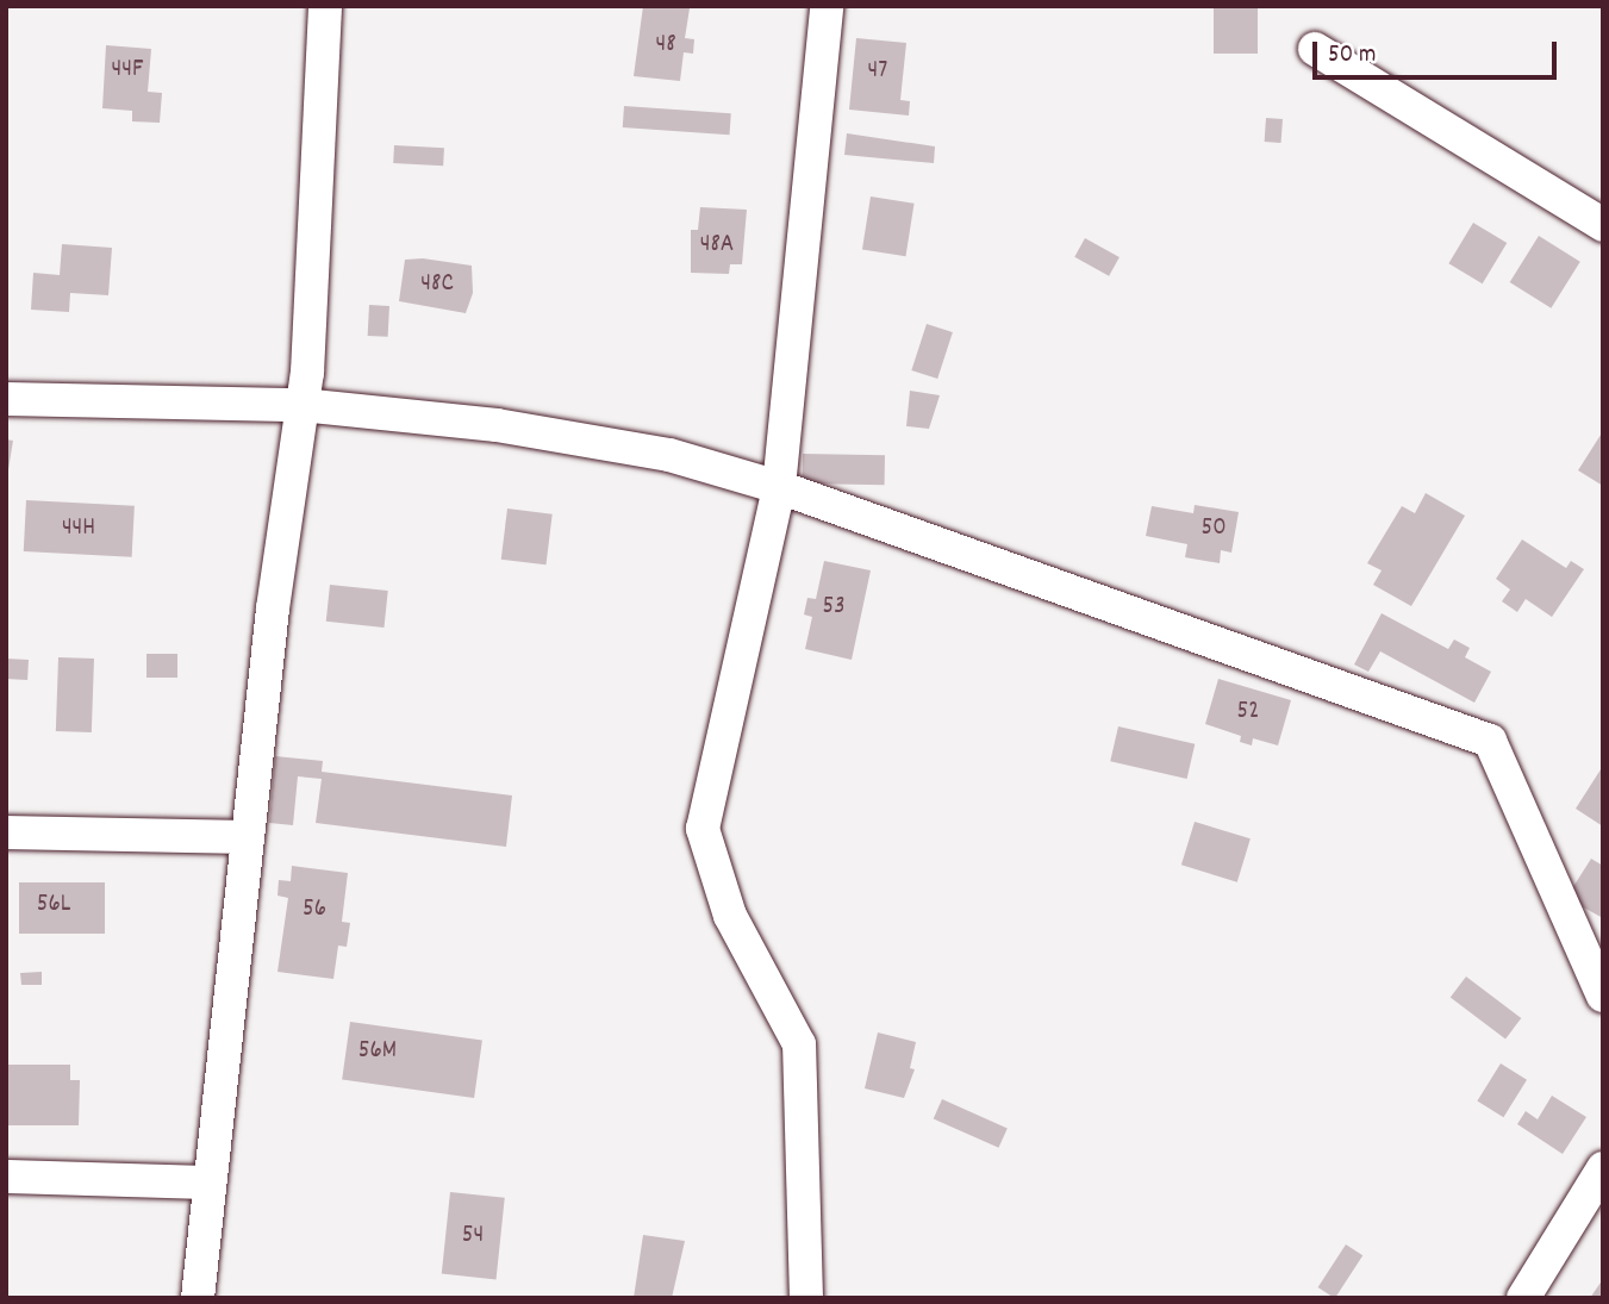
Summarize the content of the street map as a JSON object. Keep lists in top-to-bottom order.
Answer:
{
  "house_numbers": [
    "48",
    "44F",
    "47",
    "48A",
    "48C",
    "44H",
    "50",
    "53",
    "52",
    "56L",
    "56",
    "56M",
    "54"
  ],
  "scale_bar": "50 m"
}
